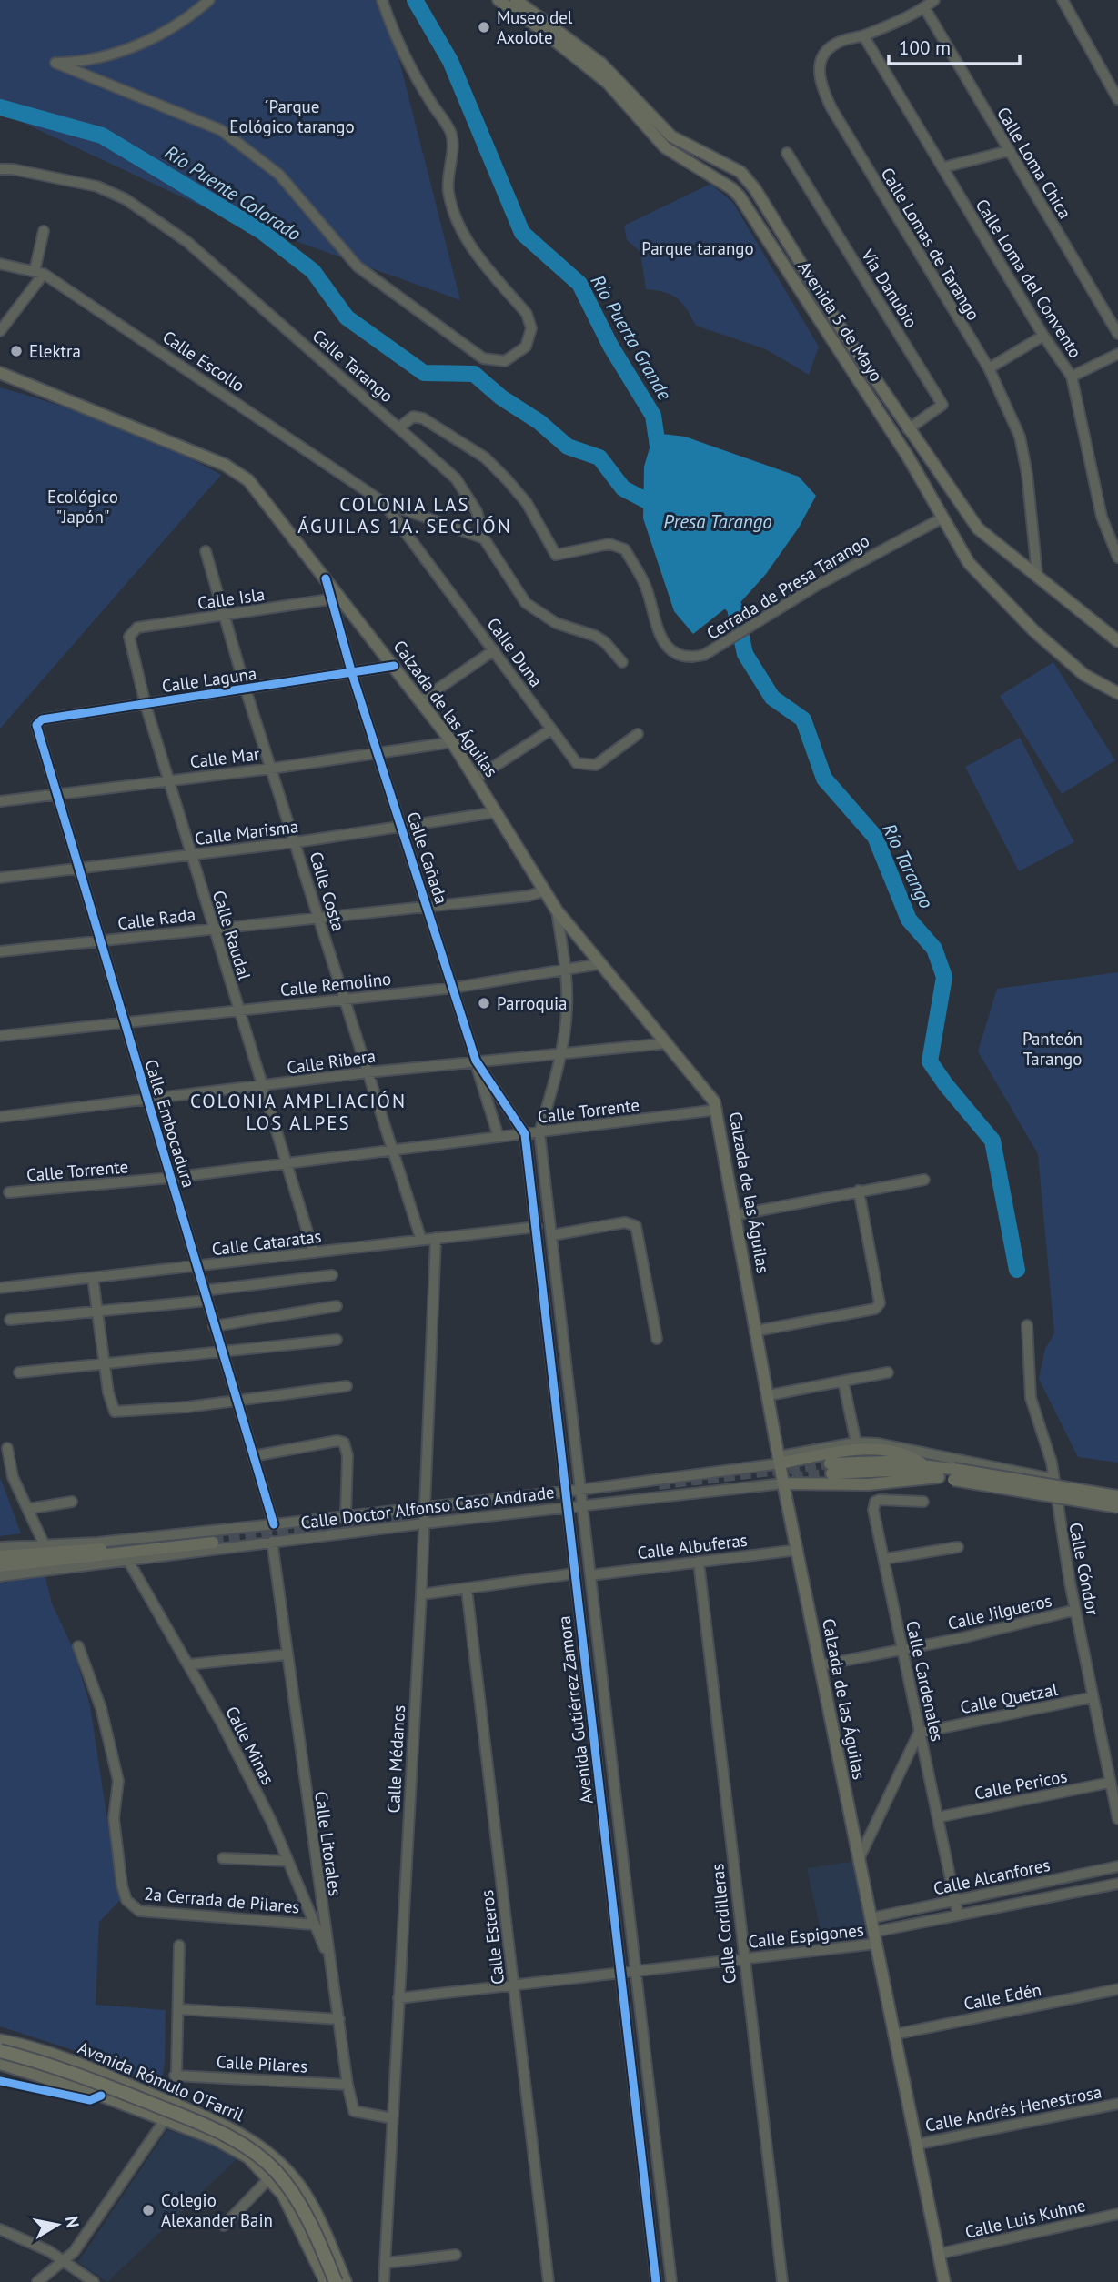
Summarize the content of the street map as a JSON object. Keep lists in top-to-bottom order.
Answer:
{
  "streets": {
    "main road": ["Avenida 5 de Mayo", "Calzada de las Águilas", "Avenida Rómulo O'Farril"],
    "street": [
      "Calle Loma Chica",
      "Calle Lomas de Tarango",
      "Calle Loma del Convento",
      "Vía Danubio",
      "Calle Escollo",
      "Calle Tarango",
      "Cerrada de Presa Tarango",
      "Calle Isla",
      "Calle Duna",
      "Calle Laguna",
      "Calle Mar",
      "Calle Marisma",
      "Calle Cañada",
      "Calle Costa",
      "Calle Rada",
      "Calle Raudal",
      "Calle Remolino",
      "Calle Ribera",
      "Calle Torrente",
      "Calle Embocadura",
      "Calle Cataratas",
      "Calle Doctor Alfonso Caso Andrade",
      "Calle Albuferas",
      "Calle Cóndor",
      "Calle Jilgueros",
      "Calle Cardenales",
      "Calle Quetzal",
      "Avenida Gutiérrez Zamora",
      "Calle Minas",
      "Calle Médanos",
      "Calle Pericos",
      "Calle Litorales",
      "Calle Alcanfores",
      "2a Cerrada de Pilares",
      "Calle Cordilleras",
      "Calle Espigones",
      "Calle Esteros",
      "Calle Edén",
      "Calle Pilares",
      "Calle Andrés Henestrosa",
      "Calle Luis Kuhne"
    ]
  },
  "crossings": [
    ["Calle Loma Chica", "Calle Lomas de Tarango"],
    ["Calle Lomas de Tarango", "Calle Loma del Convento"],
    ["Calle Lomas de Tarango", "Avenida 5 de Mayo"],
    ["Vía Danubio", "Avenida 5 de Mayo"],
    ["Avenida 5 de Mayo", "Cerrada de Presa Tarango"],
    ["Calle Escollo", "Calle Duna"],
    ["Calle Tarango", "Cerrada de Presa Tarango"],
    ["Calle Isla", "Calle Cañada"],
    ["Calle Isla", "Calle Costa"],
    ["Calle Isla", "Calle Raudal"],
    ["Calle Laguna", "Calzada de las Águilas"],
    ["Calle Laguna", "Calle Cañada"],
    ["Calle Laguna", "Calle Costa"],
    ["Calle Laguna", "Calle Raudal"],
    ["Calle Laguna", "Calle Embocadura"],
    ["Calzada de las Águilas", "Calle Mar"],
    ["Calzada de las Águilas", "Calle Marisma"],
    ["Calzada de las Águilas", "Calle Cañada"],
    ["Calzada de las Águilas", "Calle Rada"],
    ["Calzada de las Águilas", "Calle Remolino"],
    ["Calzada de las Águilas", "Calle Ribera"],
    ["Calzada de las Águilas", "Calle Torrente"],
    ["Calzada de las Águilas", "Calle Doctor Alfonso Caso Andrade"],
    ["Calzada de las Águilas", "Calle Albuferas"],
    ["Calzada de las Águilas", "Calle Jilgueros"],
    ["Calzada de las Águilas", "Calle Alcanfores"],
    ["Calzada de las Águilas", "Calle Espigones"],
    ["Calzada de las Águilas", "Calle Edén"],
    ["Calzada de las Águilas", "Calle Andrés Henestrosa"],
    ["Calzada de las Águilas", "Calle Luis Kuhne"],
    ["Calle Mar", "Calle Cañada"],
    ["Calle Mar", "Calle Costa"],
    ["Calle Mar", "Calle Raudal"],
    ["Calle Mar", "Calle Embocadura"],
    ["Calle Marisma", "Calle Cañada"],
    ["Calle Marisma", "Calle Costa"],
    ["Calle Marisma", "Calle Raudal"],
    ["Calle Marisma", "Calle Embocadura"],
    ["Calle Cañada", "Calle Rada"],
    ["Calle Cañada", "Calle Remolino"],
    ["Calle Cañada", "Calle Ribera"],
    ["Calle Cañada", "Calle Torrente"],
    ["Calle Cañada", "Avenida Gutiérrez Zamora"],
    ["Calle Costa", "Calle Rada"],
    ["Calle Costa", "Calle Remolino"],
    ["Calle Costa", "Calle Ribera"],
    ["Calle Costa", "Calle Torrente"],
    ["Calle Costa", "Calle Cataratas"],
    ["Calle Rada", "Calle Raudal"],
    ["Calle Rada", "Calle Embocadura"],
    ["Calle Raudal", "Calle Remolino"],
    ["Calle Raudal", "Calle Ribera"],
    ["Calle Raudal", "Calle Torrente"],
    ["Calle Raudal", "Calle Cataratas"],
    ["Calle Remolino", "Calle Embocadura"],
    ["Calle Ribera", "Calle Embocadura"],
    ["Calle Torrente", "Calle Embocadura"],
    ["Calle Torrente", "Avenida Gutiérrez Zamora"],
    ["Calle Embocadura", "Calle Cataratas"],
    ["Calle Embocadura", "Calle Doctor Alfonso Caso Andrade"],
    ["Calle Cataratas", "Avenida Gutiérrez Zamora"],
    ["Calle Cataratas", "Calle Médanos"],
    ["Calle Doctor Alfonso Caso Andrade", "Calle Cóndor"],
    ["Calle Doctor Alfonso Caso Andrade", "Avenida Gutiérrez Zamora"],
    ["Calle Doctor Alfonso Caso Andrade", "Calle Minas"],
    ["Calle Doctor Alfonso Caso Andrade", "Calle Médanos"],
    ["Calle Doctor Alfonso Caso Andrade", "Calle Litorales"],
    ["Calle Albuferas", "Avenida Gutiérrez Zamora"],
    ["Calle Albuferas", "Calle Cordilleras"],
    ["Calle Cóndor", "Calle Jilgueros"],
    ["Calle Cóndor", "Calle Quetzal"],
    ["Calle Cóndor", "Calle Pericos"],
    ["Calle Jilgueros", "Calle Cardenales"],
    ["Calle Cardenales", "Calle Quetzal"],
    ["Calle Cardenales", "Calle Pericos"],
    ["Calle Cardenales", "Calle Alcanfores"],
    ["Avenida Gutiérrez Zamora", "Calle Espigones"],
    ["Calle Minas", "Calle Litorales"],
    ["Calle Minas", "2a Cerrada de Pilares"],
    ["Calle Médanos", "Calle Litorales"],
    ["Calle Médanos", "Calle Espigones"],
    ["Calle Litorales", "Calle Pilares"],
    ["Calle Alcanfores", "Calle Espigones"],
    ["Calle Cordilleras", "Calle Espigones"],
    ["Calle Espigones", "Calle Esteros"]
  ],
  "districts": ["COLONIA LAS ÁGUILAS 1A. SECCIÓN", "COLONIA AMPLIACIÓN LOS ALPES"],
  "water": [
    "Río Puente Colorado",
    "Río Puerta Grande",
    "Presa Tarango",
    "Río Tarango"
  ],
  "parks": [
    "´Parque Eológico tarango",
    "Parque tarango",
    "Ecológico \"Japón\"",
    "Panteón Tarango"
  ],
  "places": [
    "Museo del Axolote",
    "Elektra",
    "Parroquia",
    "Colegio Alexander Bain"
  ],
  "scale_bar": "100 m",
  "north": "right"
}
